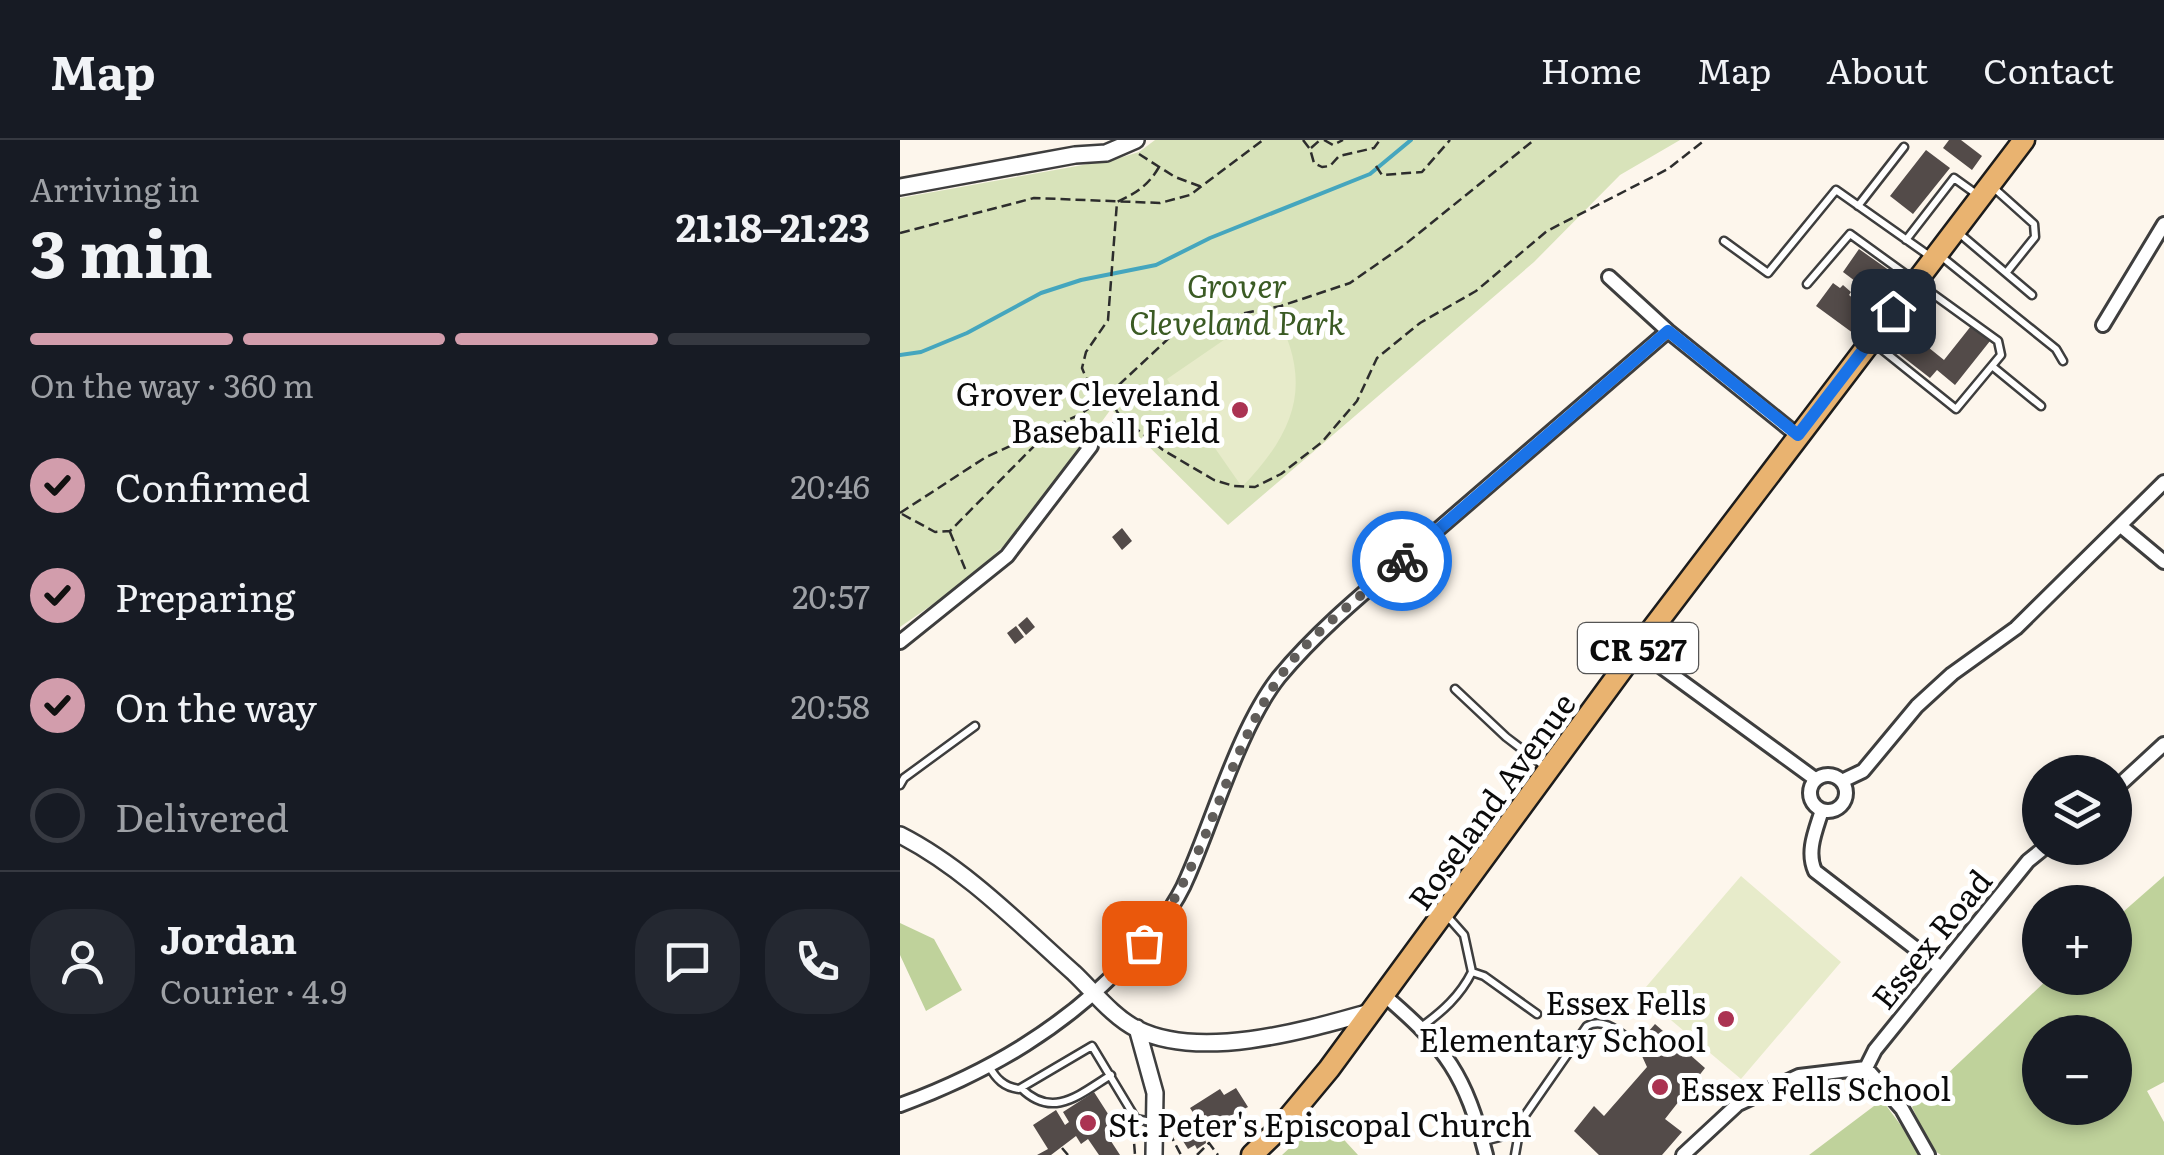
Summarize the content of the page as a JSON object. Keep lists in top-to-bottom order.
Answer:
{
  "streets": {
    "main road": ["CR 527", "Roseland Avenue"],
    "street": ["Essex Road"]
  },
  "parks": ["Grover Cleveland Park"],
  "places": [
    "Grover Cleveland Baseball Field",
    "Essex Fells Elementary School",
    "Essex Fells School",
    "St. Peter's Episcopal Church"
  ],
  "page": {
    "header": "Map",
    "nav": [
      "Home",
      "Map",
      "About",
      "Contact"
    ],
    "heading": ["3 min", "Arriving in", "21:18–21:23"],
    "panel": ["Jordan", "Courier · 4.9"],
    "bar": "On the way · 360 m",
    "list": [
      ["Confirmed", "20:46"],
      ["Preparing", "20:57"],
      ["On the way", "20:58"],
      "Delivered"
    ],
    "map_buttons": ["+", "−"]
  }
}
